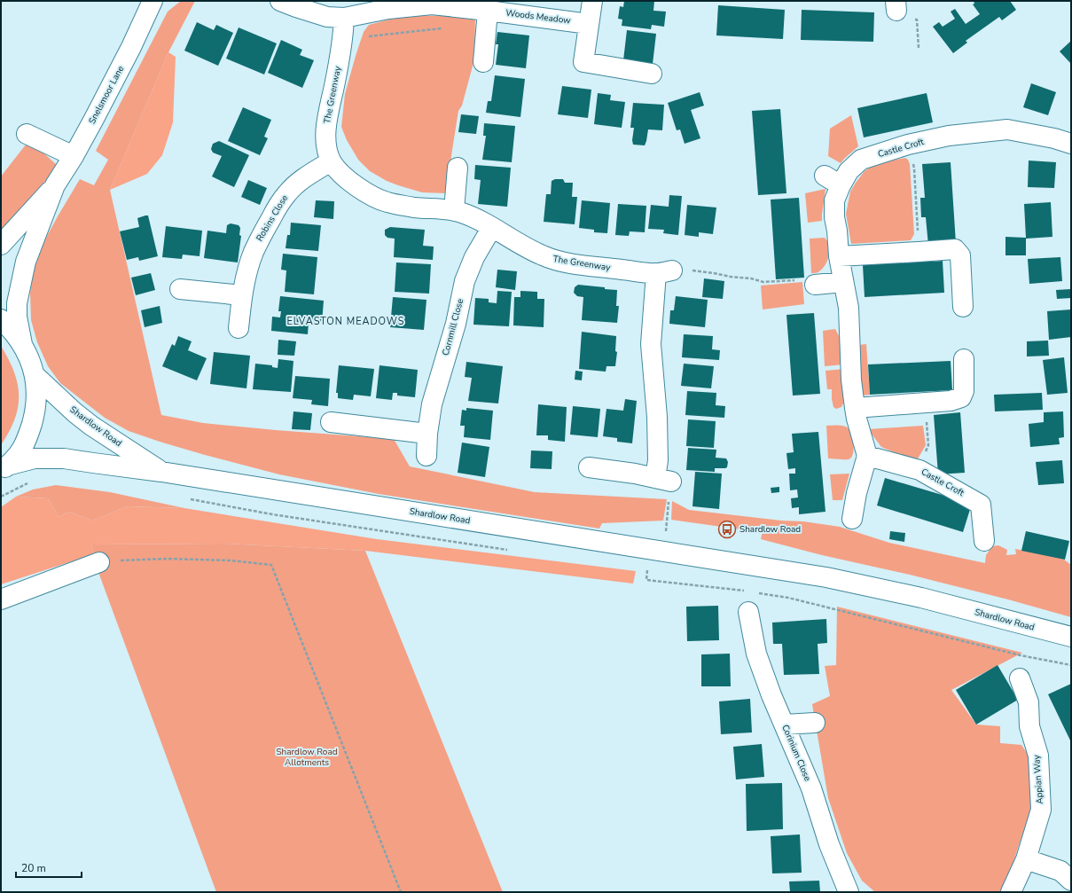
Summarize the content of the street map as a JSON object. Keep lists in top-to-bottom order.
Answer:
{
  "streets": {
    "street": [
      "Woods Meadow",
      "Snelsmoor Lane",
      "The Greenway",
      "Castle Croft",
      "Robins Close",
      "Cornmill Close",
      "Shardlow Road",
      "Corinium Close",
      "Appian Way"
    ]
  },
  "crossings": [
    ["Woods Meadow", "The Greenway"],
    ["The Greenway", "Robins Close"],
    ["The Greenway", "Cornmill Close"]
  ],
  "districts": ["ELVASTON MEADOWS"],
  "parks": ["Shardlow Road Allotments"],
  "places": {
    "bus stop": ["Shardlow Road"]
  },
  "scale_bar": "20 m"
}
